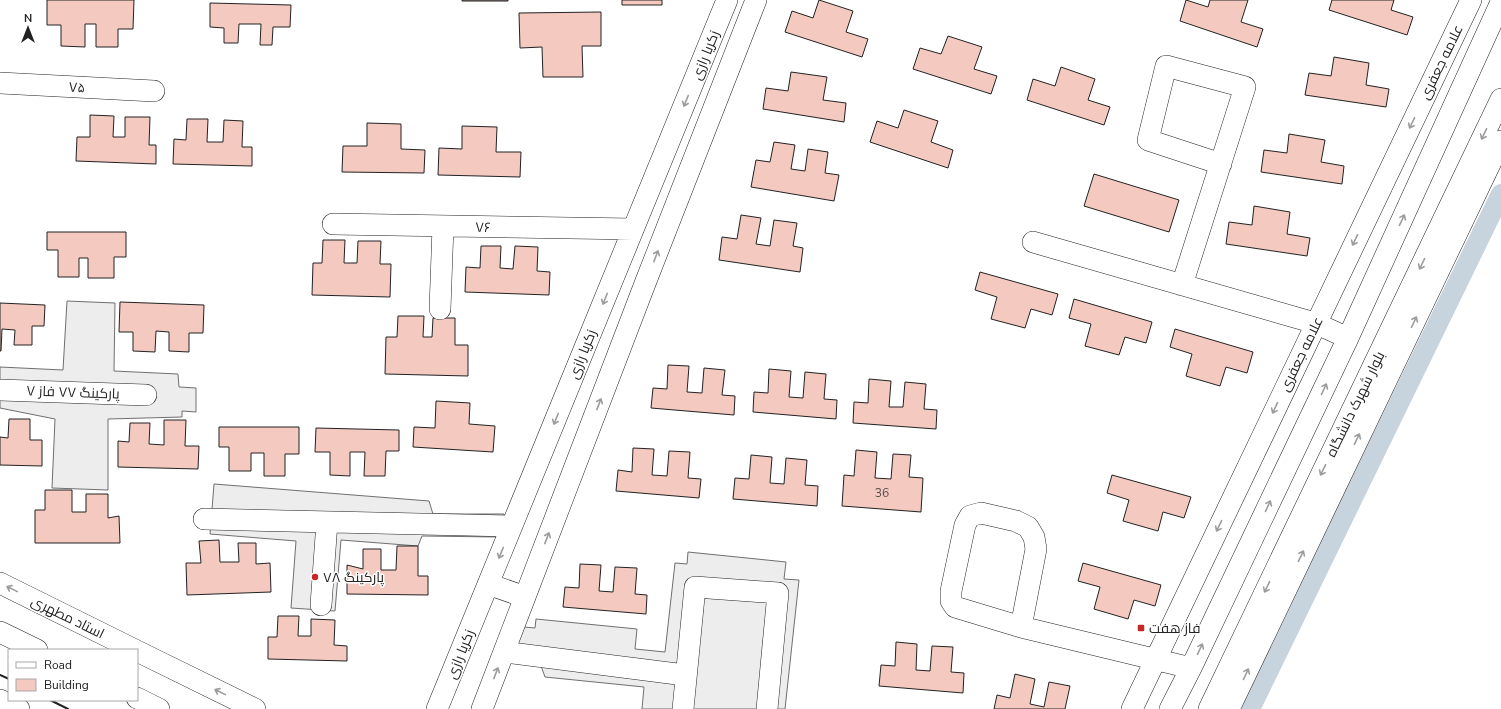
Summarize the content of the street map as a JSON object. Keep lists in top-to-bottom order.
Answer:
{
  "streets": {
    "street": [
      "زکریا رازی",
      "علامه جعفری",
      "۷۵",
      "۷۶",
      "پارکینگ ۷۷ فاز ۷",
      "بلوار شهرک دانشگاه",
      "استاد مطهری"
    ]
  },
  "crossings": [
    ["زکریا رازی", "۷۶"]
  ],
  "places": {
    "other": ["پارکینگ ۷۸"],
    "transit": ["فاز هفت"]
  },
  "house_numbers": ["36"],
  "legend": ["Road", "Building"],
  "north": "top"
}
